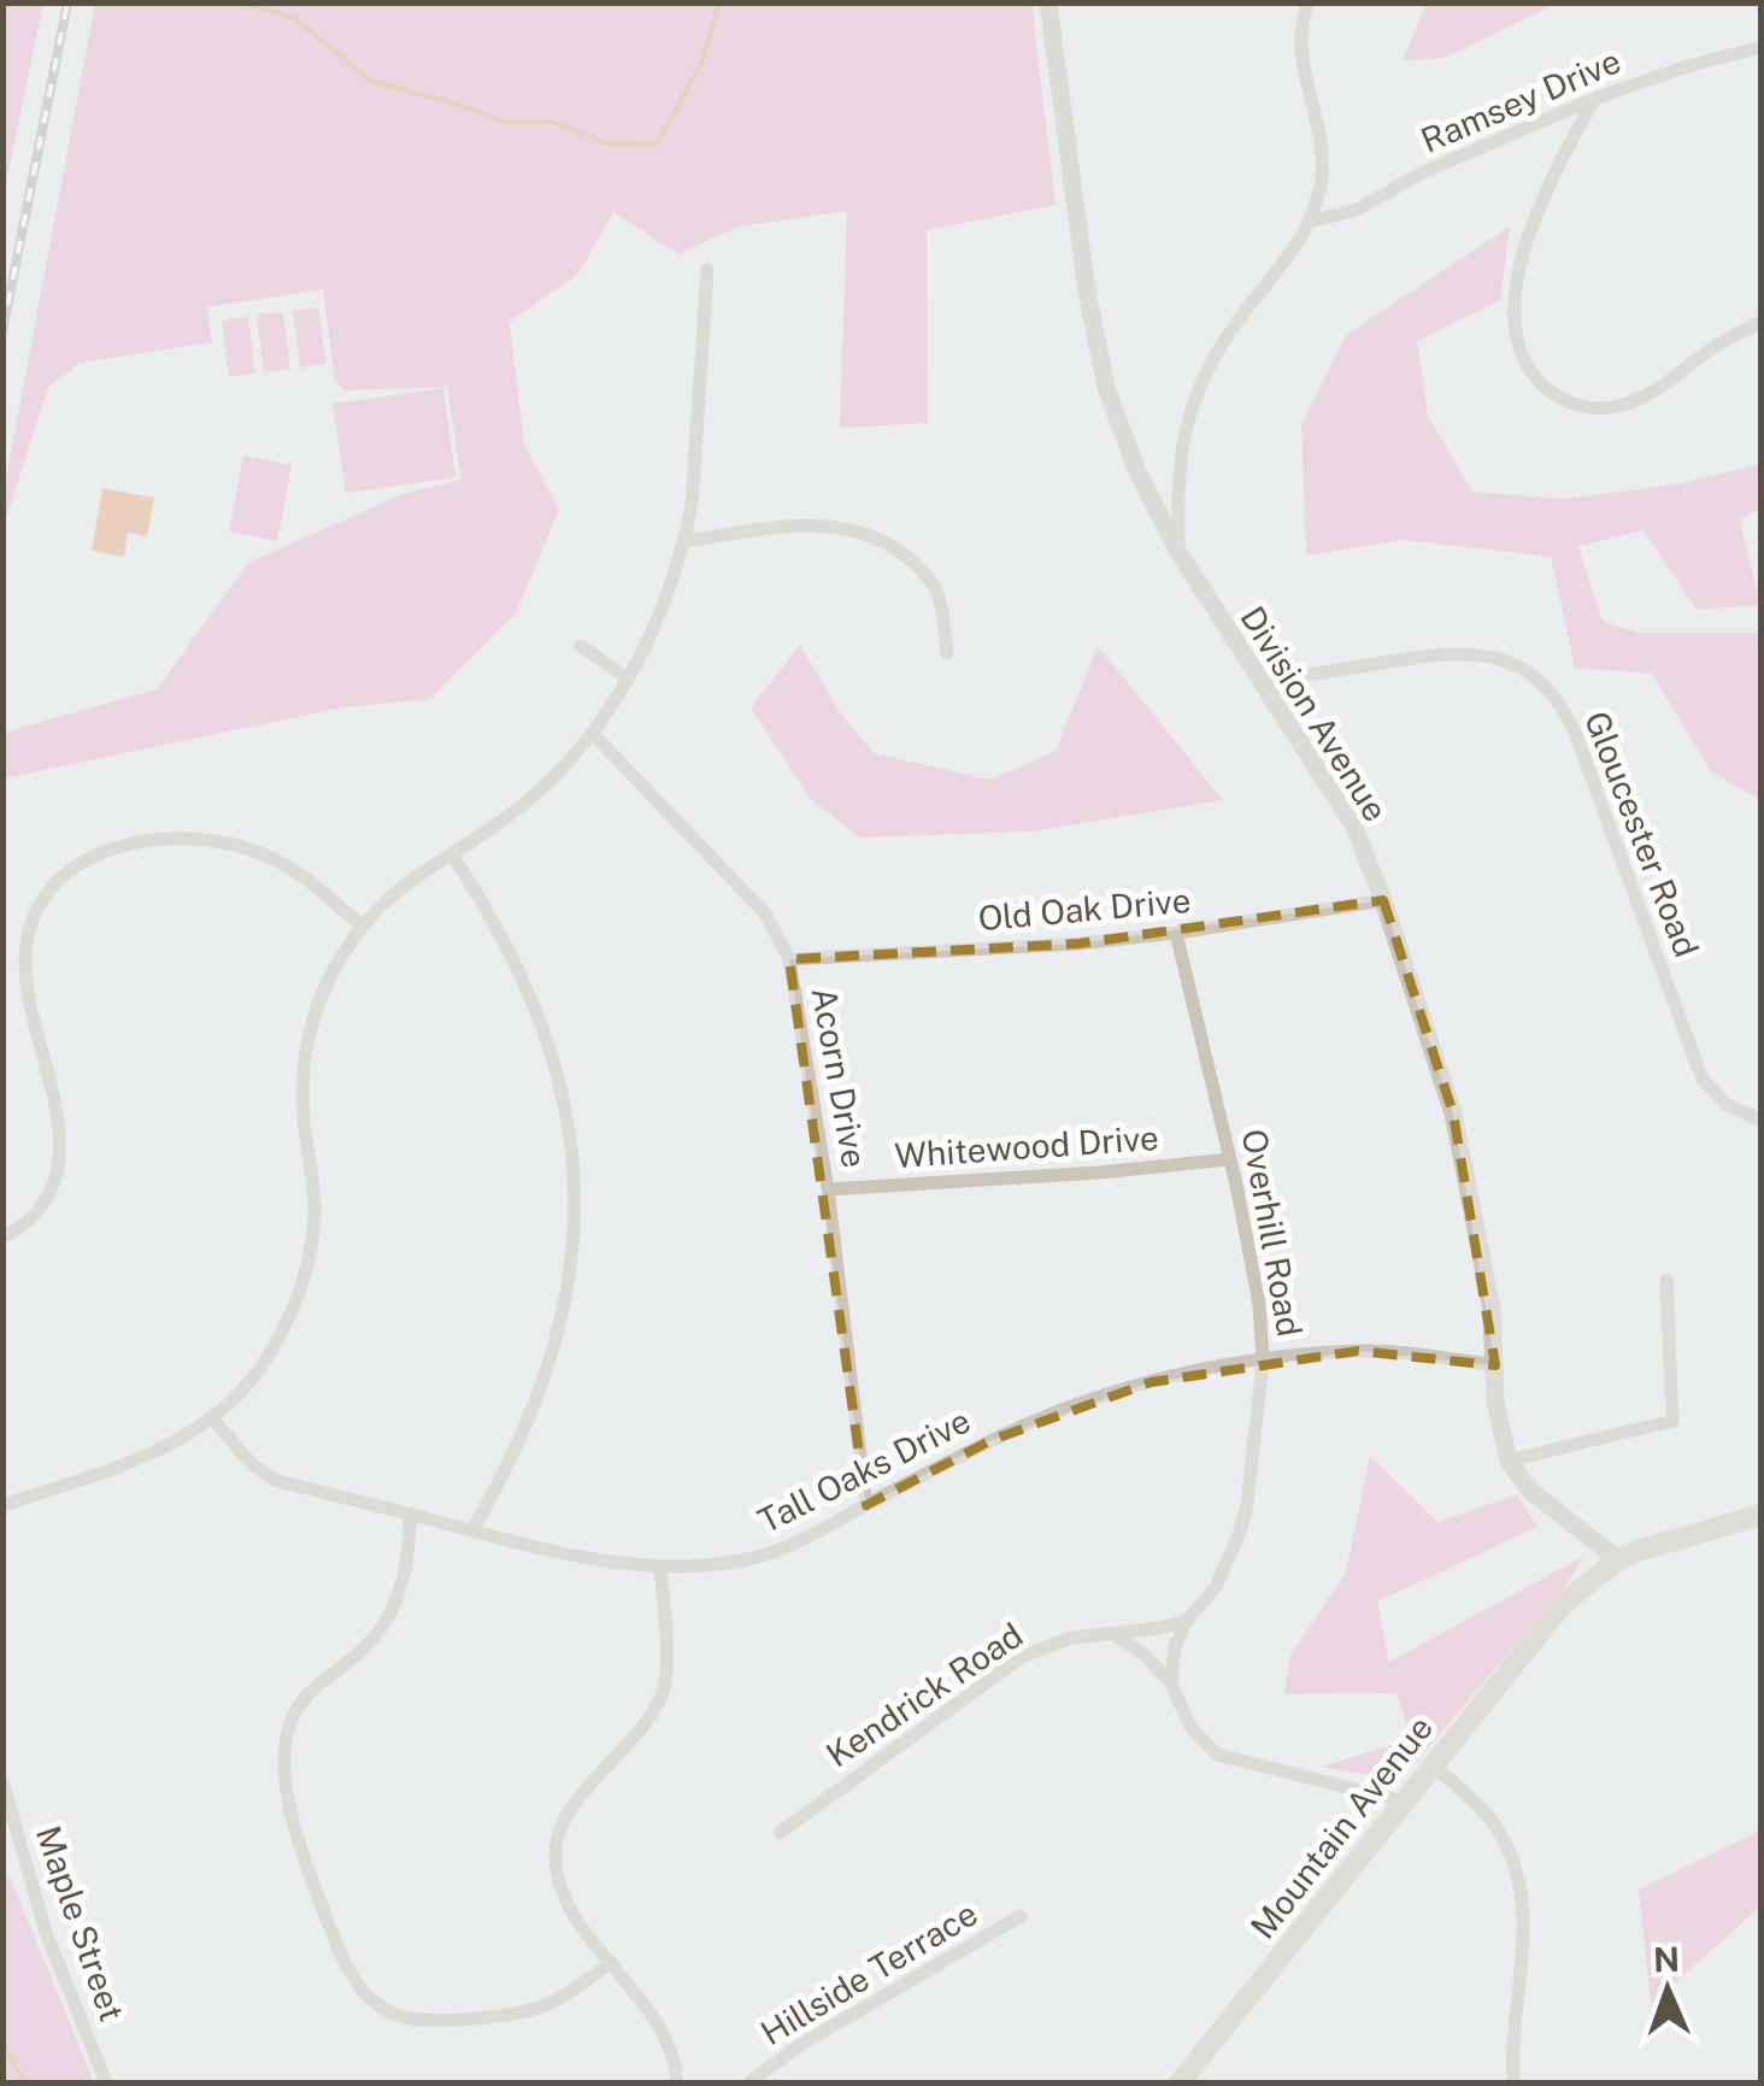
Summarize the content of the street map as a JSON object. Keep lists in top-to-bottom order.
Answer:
{
  "streets": {
    "main road": ["Mountain Avenue"],
    "street": [
      "Ramsey Drive",
      "Division Avenue",
      "Gloucester Road",
      "Old Oak Drive",
      "Acorn Drive",
      "Whitewood Drive",
      "Overhill Road",
      "Tall Oaks Drive",
      "Kendrick Road",
      "Maple Street",
      "Hillside Terrace"
    ]
  },
  "crossings": [
    ["Division Avenue", "Gloucester Road"],
    ["Division Avenue", "Old Oak Drive"],
    ["Division Avenue", "Tall Oaks Drive"],
    ["Division Avenue", "Mountain Avenue"],
    ["Old Oak Drive", "Acorn Drive"],
    ["Old Oak Drive", "Overhill Road"],
    ["Acorn Drive", "Whitewood Drive"],
    ["Acorn Drive", "Tall Oaks Drive"],
    ["Whitewood Drive", "Overhill Road"],
    ["Overhill Road", "Tall Oaks Drive"],
    ["Overhill Road", "Kendrick Road"]
  ],
  "north": "top"
}
